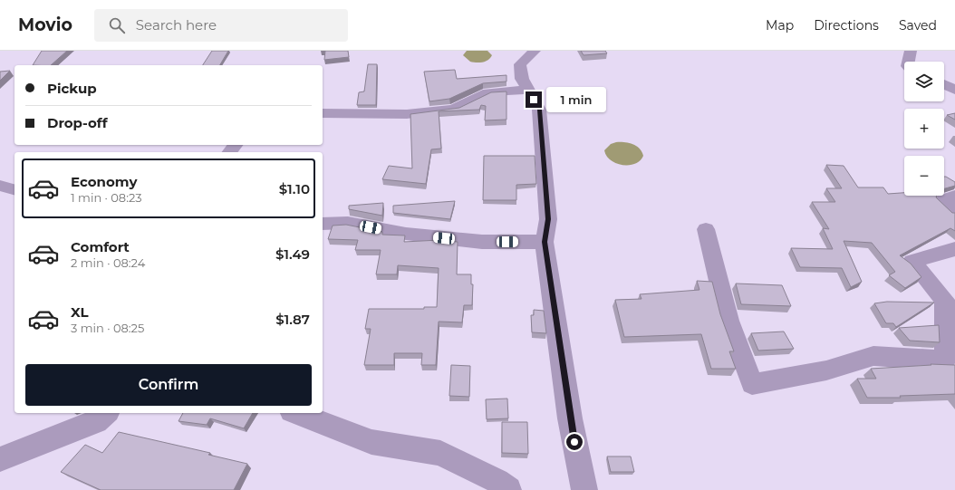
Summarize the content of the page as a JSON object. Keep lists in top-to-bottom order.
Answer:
{
  "page": {
    "header": "Movio",
    "search": "Search here",
    "nav": ["Map", "Directions", "Saved"],
    "map_buttons": ["+", "−"],
    "banner": ["Pickup", "Drop-off"],
    "bubble": "1 min",
    "list": [
      {
        "name": "Economy",
        "note": "1 min · 08:23",
        "value": "$1.10"
      },
      {
        "name": "Comfort",
        "note": "2 min · 08:24",
        "value": "$1.49"
      },
      {
        "name": "XL",
        "note": "3 min · 08:25",
        "value": "$1.87"
      }
    ],
    "buttons": "Confirm"
  }
}
